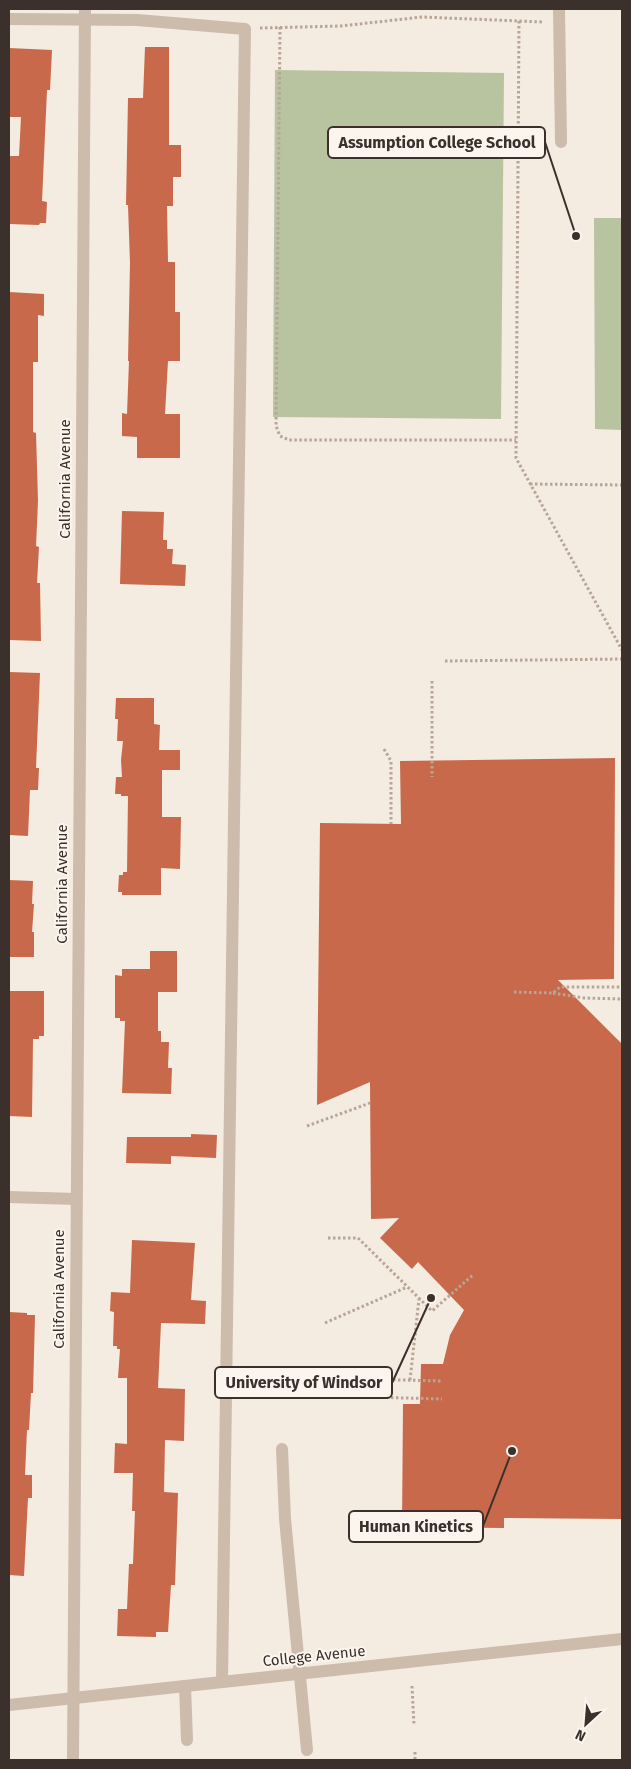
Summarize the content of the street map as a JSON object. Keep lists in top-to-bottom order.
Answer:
{
  "streets": {
    "street": ["California Avenue", "College Avenue"]
  },
  "crossings": [
    ["California Avenue", "College Avenue"]
  ],
  "places": ["Assumption College School", "University of Windsor", "Human Kinetics"],
  "north": "bottom left"
}
